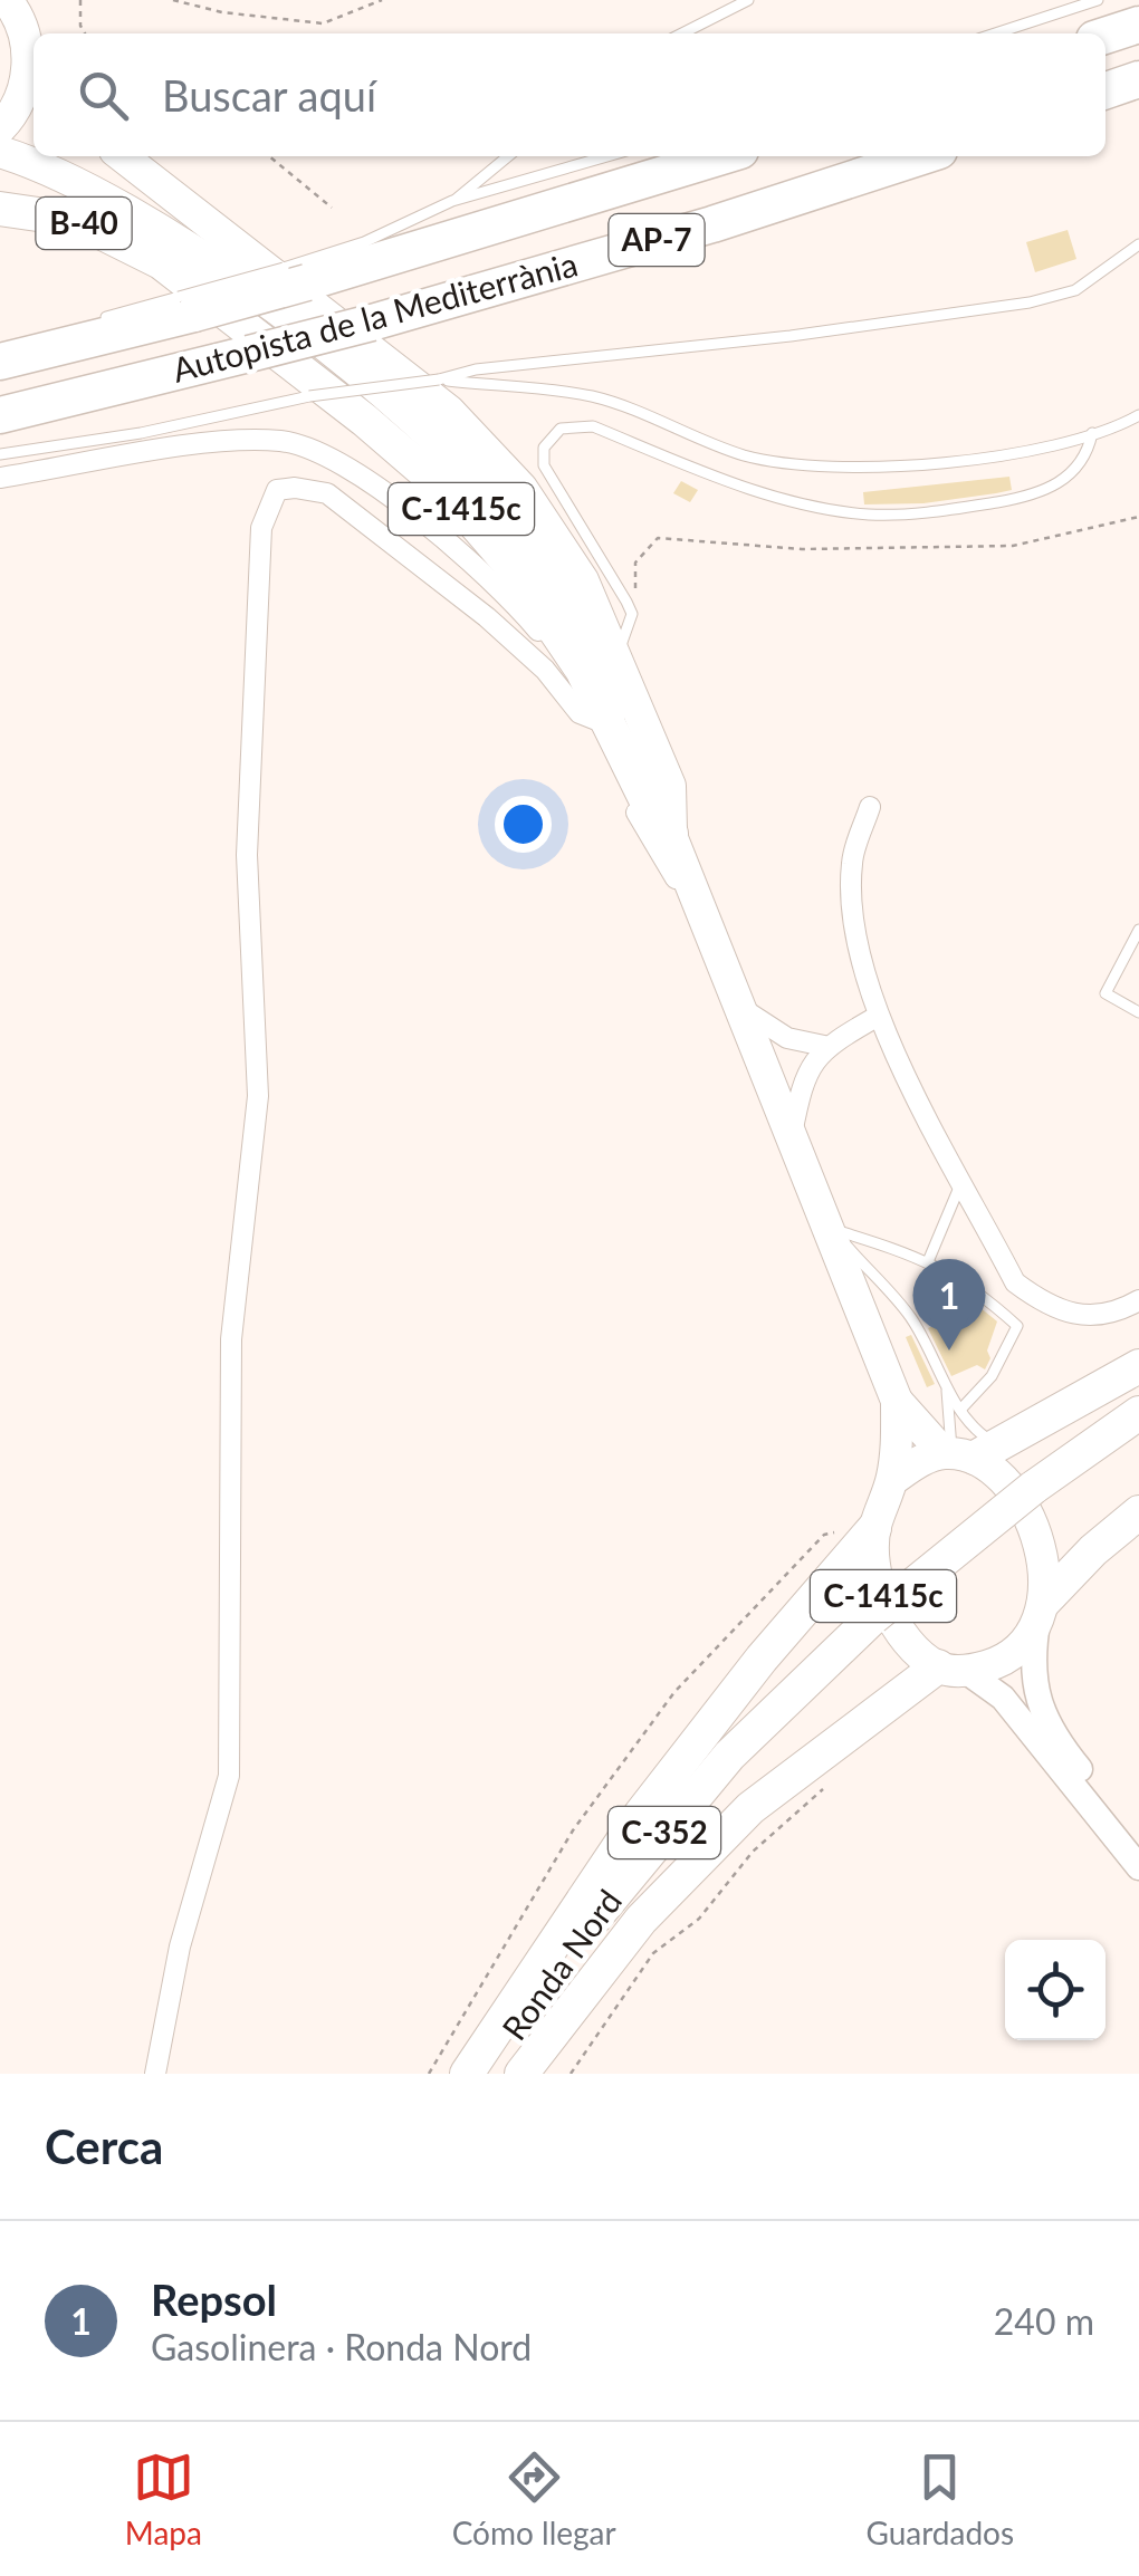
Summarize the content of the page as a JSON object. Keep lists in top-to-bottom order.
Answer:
{
  "streets": {
    "highway": [
      "B-40",
      "AP-7",
      "Autopista de la Mediterrània",
      "C-1415c",
      "C-352",
      "Ronda Nord"
    ]
  },
  "crossings": [
    ["B-40", "C-1415c"]
  ],
  "page": {
    "search": "Buscar aquí",
    "pins": "1",
    "heading": "Cerca",
    "list": [
      {
        "mark": "1",
        "name": "Repsol",
        "note": "Gasolinera · Ronda Nord",
        "value": "240 m"
      }
    ],
    "nav": ["Mapa", "Cómo llegar", "Guardados"]
  }
}
